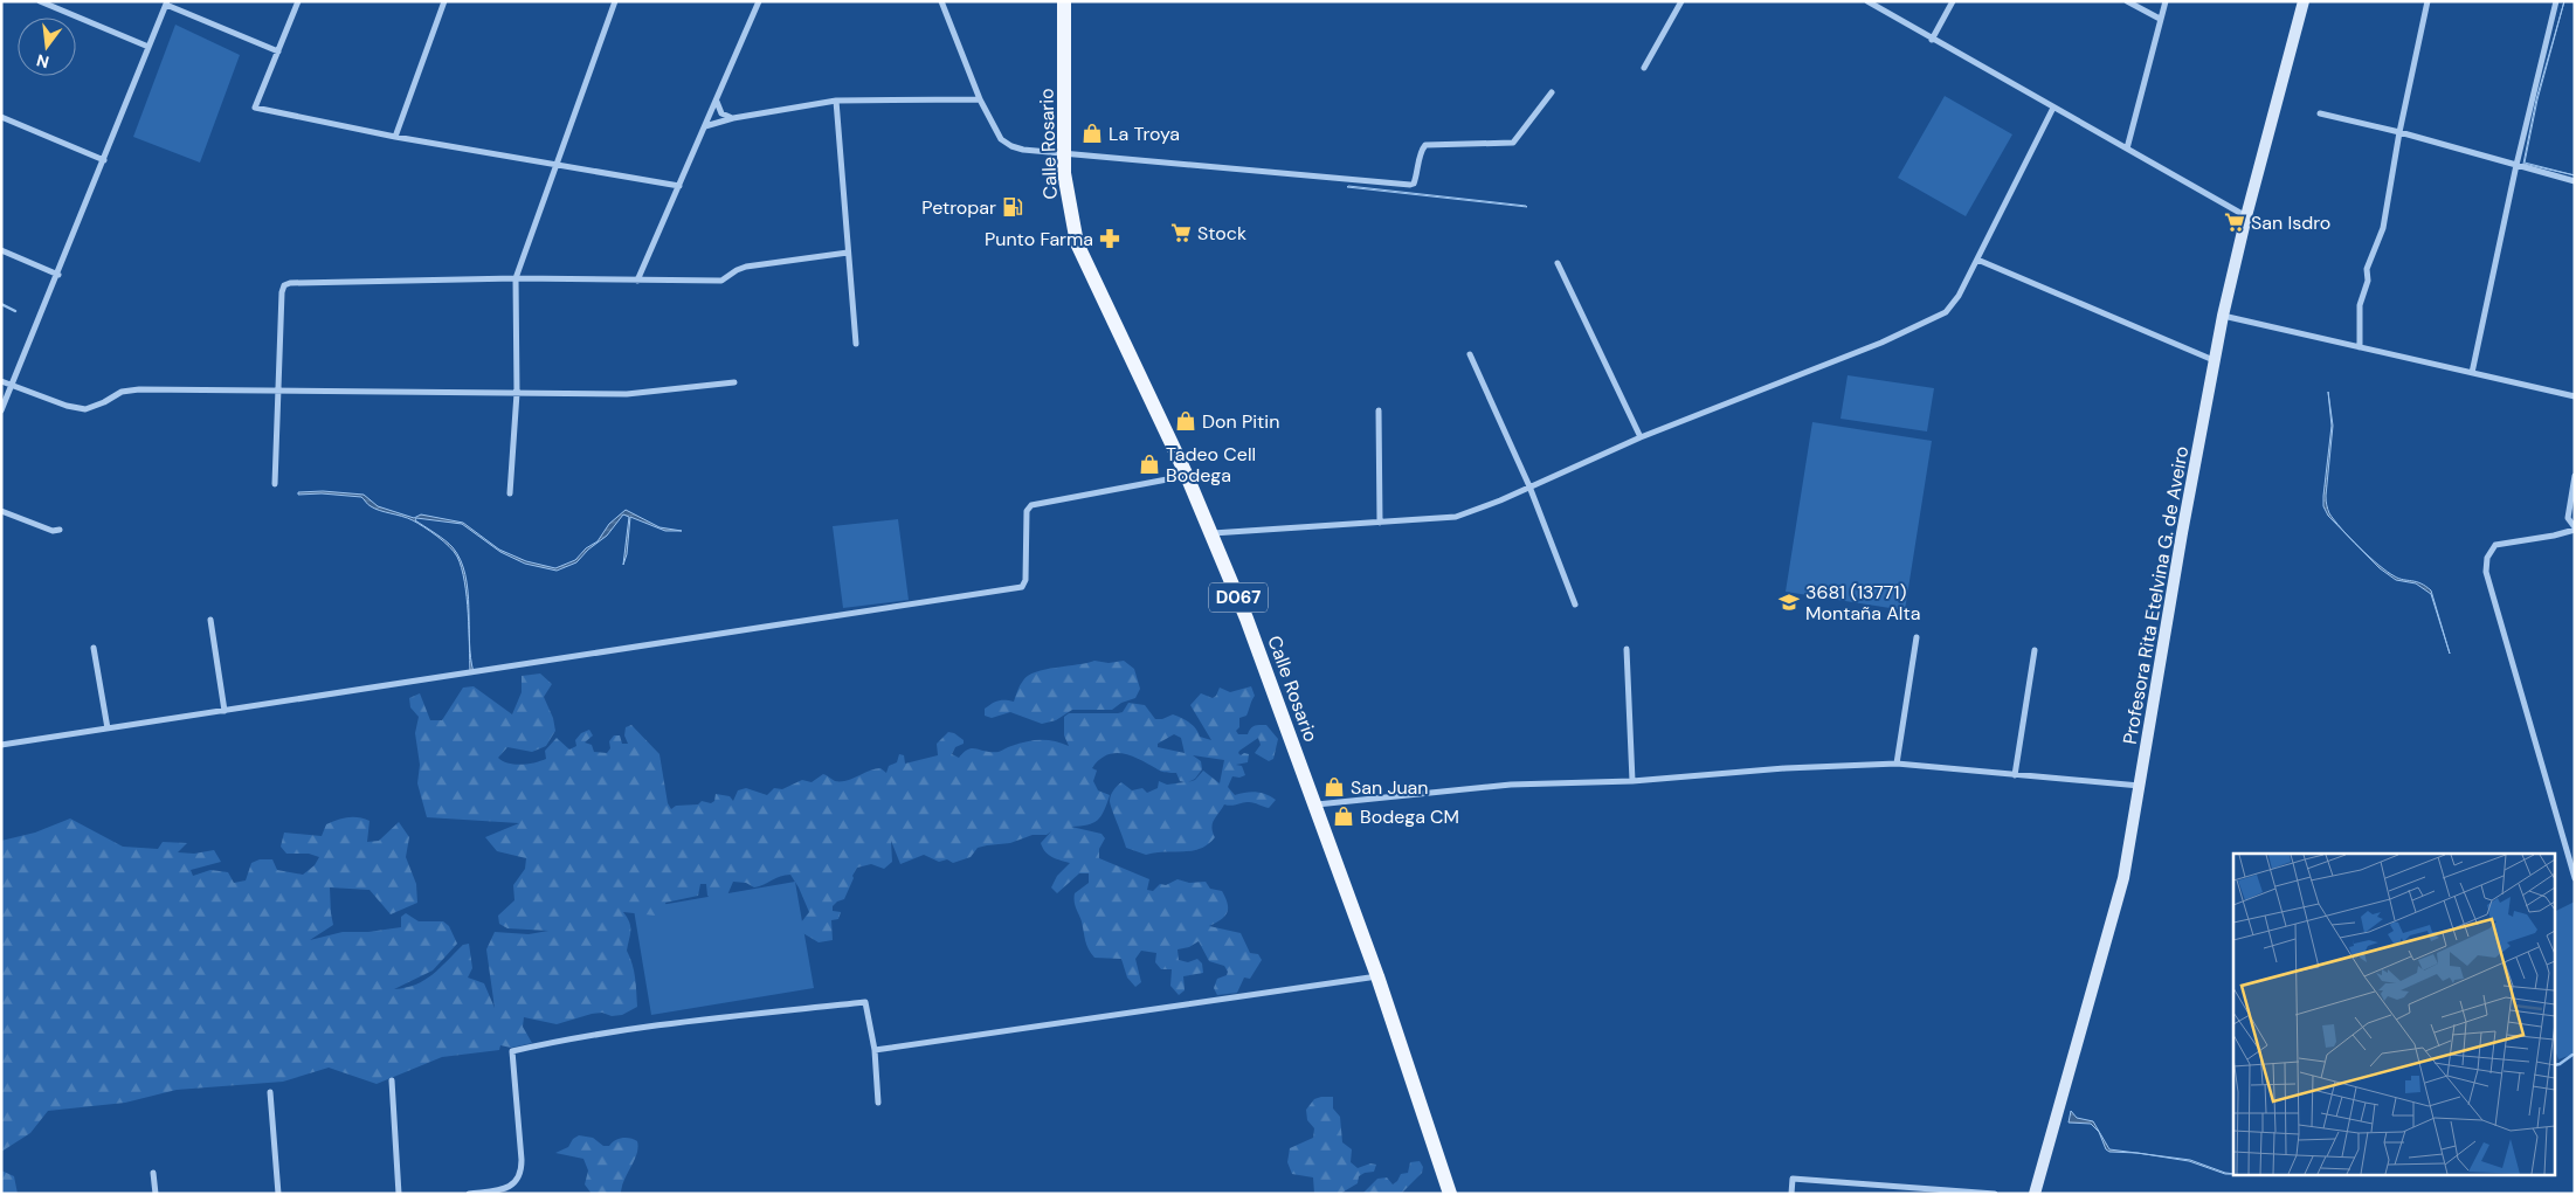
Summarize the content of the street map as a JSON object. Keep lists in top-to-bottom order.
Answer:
{
  "streets": {
    "main road": ["Calle Rosario", "D067"],
    "street": ["Profesora Rita Etelvina G. de Aveiro"]
  },
  "places": {
    "shop": [
      "La Troya",
      "Don Pitin",
      "Tadeo Cell Bodega",
      "San Juan",
      "Bodega CM"
    ],
    "fuel station": ["Petropar"],
    "supermarket": ["San Isdro", "Stock"],
    "pharmacy": ["Punto Farma"],
    "school or university": ["3681 (13771) Montaña Alta"]
  },
  "north": "bottom"
}
